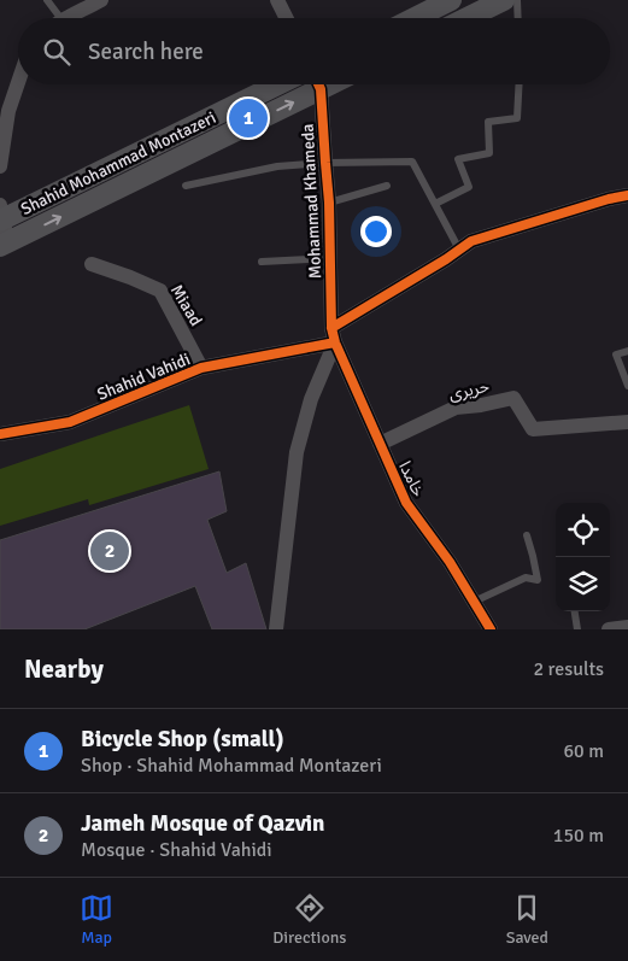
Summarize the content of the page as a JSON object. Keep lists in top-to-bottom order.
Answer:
{
  "streets": {
    "main road": ["Shahid Mohammad Montazeri"],
    "street": [
      "Mohammad Khameda",
      "Miaad",
      "Shahid Vahidi",
      "حریری",
      "خامدا"
    ]
  },
  "crossings": [
    ["Mohammad Khameda", "Shahid Vahidi"],
    ["Mohammad Khameda", "خامدا"],
    ["Miaad", "Shahid Vahidi"],
    ["Shahid Vahidi", "خامدا"],
    ["حریری", "خامدا"]
  ],
  "page": {
    "search": "Search here",
    "pins": ["1", "2"],
    "heading": ["Nearby", "2 results"],
    "list": [
      {
        "mark": "1",
        "name": "Bicycle Shop (small)",
        "note": "Shop · Shahid Mohammad Montazeri",
        "value": "60 m"
      },
      {
        "mark": "2",
        "name": "Jameh Mosque of Qazvin",
        "note": "Mosque · Shahid Vahidi",
        "value": "150 m"
      }
    ],
    "nav": ["Map", "Directions", "Saved"]
  }
}
